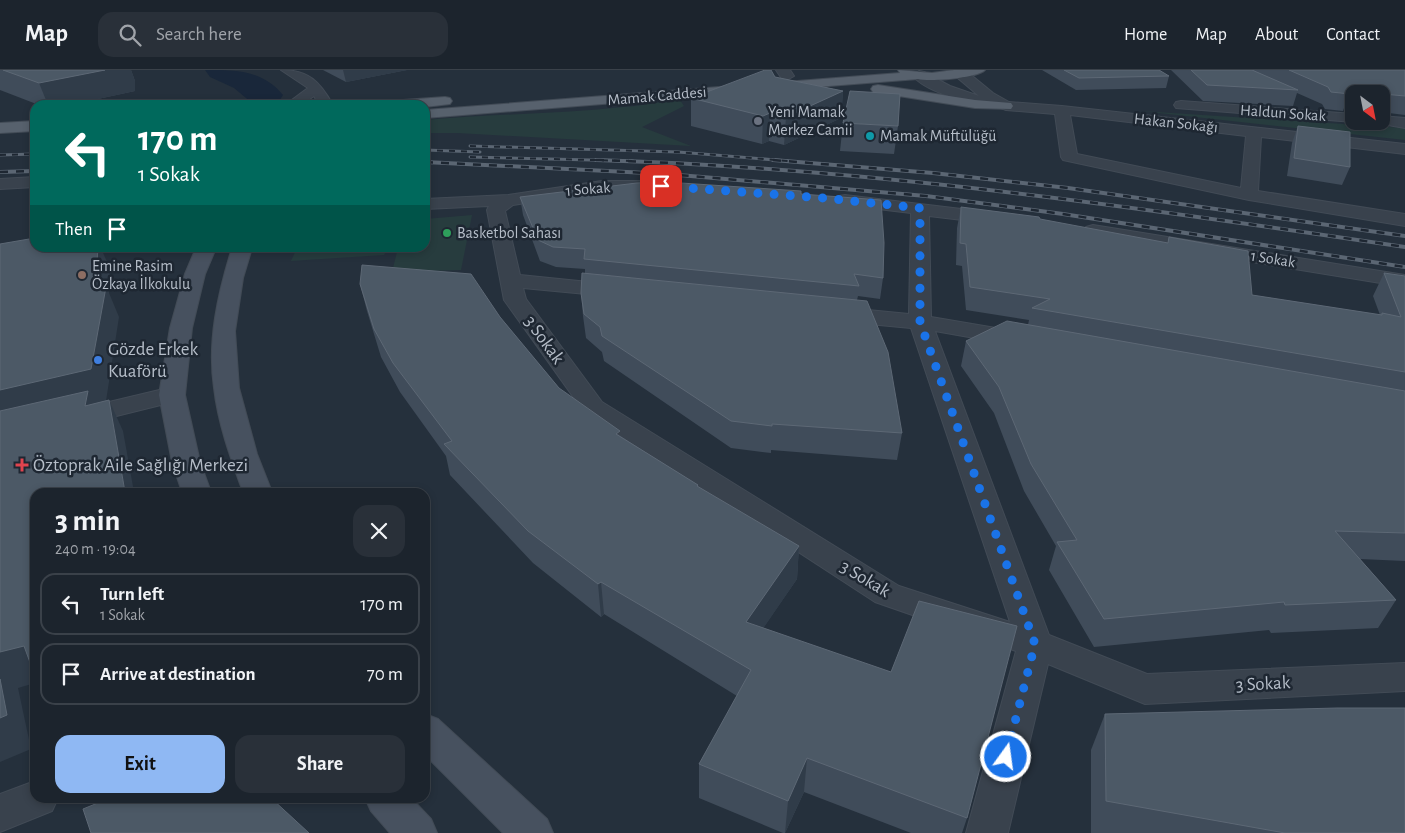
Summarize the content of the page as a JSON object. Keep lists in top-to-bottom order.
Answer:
{
  "streets": {
    "main road": ["Mamak Caddesi"],
    "street": [
      "Haldun Sokak",
      "Hakan Sokağı",
      "1 Sokak",
      "3 Sokak"
    ]
  },
  "crossings": [
    ["1 Sokak", "3 Sokak"]
  ],
  "places": {
    "other": [
      "Yeni Mamak Merkez Camii",
      "Mamak Müftülüğü",
      "Basketbol Sahası",
      "Emine Rasim Özkaya İlkokulu",
      "Gözde Erkek Kuaförü"
    ],
    "health": ["Öztoprak Aile Sağlığı Merkezi"]
  },
  "north": "bottom right",
  "page": {
    "header": "Map",
    "search": "Search here",
    "nav": [
      "Home",
      "Map",
      "About",
      "Contact"
    ],
    "turn": ["170 m", "1 Sokak"],
    "then": "Then",
    "heading": ["3 min", "240 m · 19:04"],
    "list": [
      {
        "name": "Turn left",
        "note": "1 Sokak",
        "value": "170 m"
      },
      {
        "name": "Arrive at destination",
        "value": "70 m"
      }
    ],
    "buttons": ["Exit", "Share"]
  }
}
